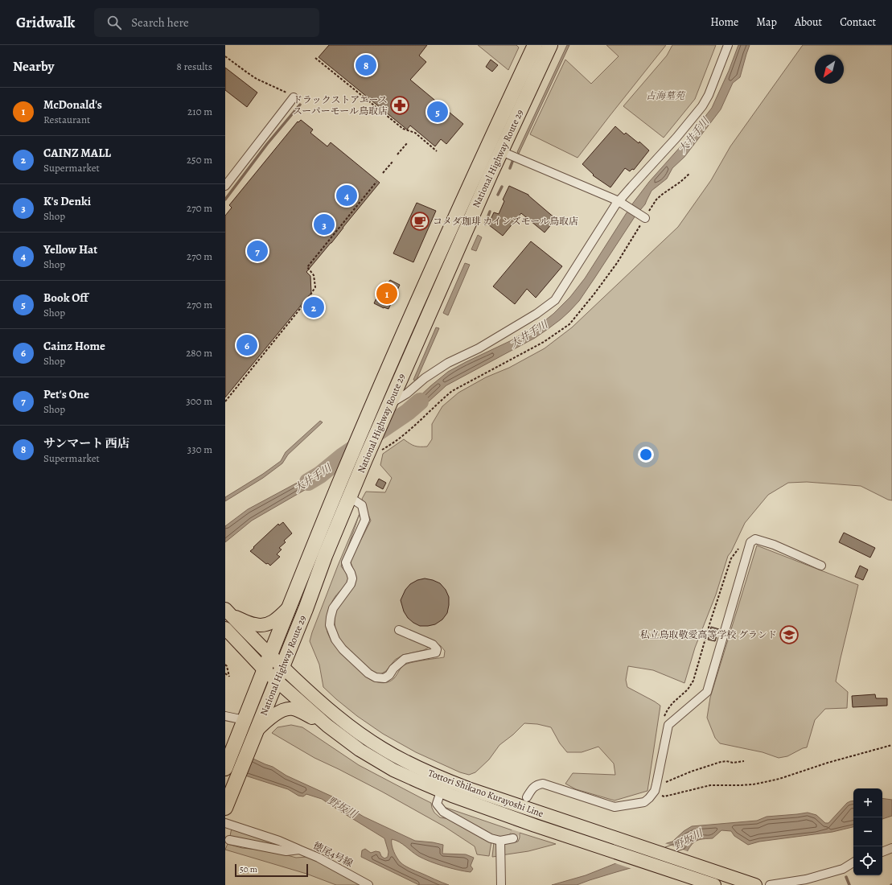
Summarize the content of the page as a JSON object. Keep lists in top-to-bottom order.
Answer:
{
  "streets": {
    "highway": ["National Highway Route 29"],
    "main road": ["Tottori Shikano Kurayoshi Line"],
    "street": ["徳尾4号線"]
  },
  "crossings": [
    ["National Highway Route 29", "Tottori Shikano Kurayoshi Line"]
  ],
  "water": ["大井手川", "野坂川"],
  "parks": ["古海墓苑"],
  "places": {
    "pharmacy": ["ドラックストアエース スーパーモール鳥取店"],
    "cafe": ["コメダ珈琲 カインズモール鳥取店"],
    "school or university": ["私立鳥取敬愛高等学校 グランド"]
  },
  "scale_bar": "50 m",
  "north": "bottom left",
  "page": {
    "header": "Gridwalk",
    "search": "Search here",
    "nav": [
      "Home",
      "Map",
      "About",
      "Contact"
    ],
    "heading": ["Nearby", "8 results"],
    "pins": [
      "8",
      "5",
      "4",
      "3",
      "7",
      "1",
      "2",
      "6"
    ],
    "list": [
      {
        "mark": "1",
        "name": "McDonald's",
        "note": "Restaurant",
        "value": "210 m"
      },
      {
        "mark": "2",
        "name": "CAINZ MALL",
        "note": "Supermarket",
        "value": "250 m"
      },
      {
        "mark": "3",
        "name": "K's Denki",
        "note": "Shop",
        "value": "270 m"
      },
      {
        "mark": "4",
        "name": "Yellow Hat",
        "note": "Shop",
        "value": "270 m"
      },
      {
        "mark": "5",
        "name": "Book Off",
        "note": "Shop",
        "value": "270 m"
      },
      {
        "mark": "6",
        "name": "Cainz Home",
        "note": "Shop",
        "value": "280 m"
      },
      {
        "mark": "7",
        "name": "Pet's One",
        "note": "Shop",
        "value": "300 m"
      },
      {
        "mark": "8",
        "name": "サンマート 西店",
        "note": "Supermarket",
        "value": "330 m"
      }
    ],
    "map_buttons": ["+", "−"],
    "scale": "50 m"
  }
}
